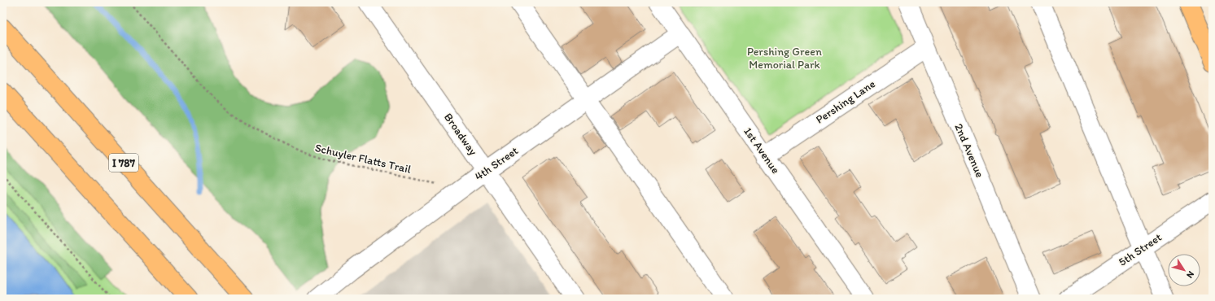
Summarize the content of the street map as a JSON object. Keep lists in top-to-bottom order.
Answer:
{
  "streets": {
    "main road": ["I 787"],
    "street": [
      "Pershing Lane",
      "Broadway",
      "1st Avenue",
      "2nd Avenue",
      "4th Street",
      "5th Street"
    ],
    "path": ["Schuyler Flatts Trail"]
  },
  "crossings": [
    ["Pershing Lane", "1st Avenue"],
    ["Pershing Lane", "2nd Avenue"],
    ["Broadway", "4th Street"],
    ["1st Avenue", "4th Street"],
    ["Schuyler Flatts Trail", "4th Street"]
  ],
  "parks": ["Pershing Green Memorial Park"],
  "north": "bottom right"
}
